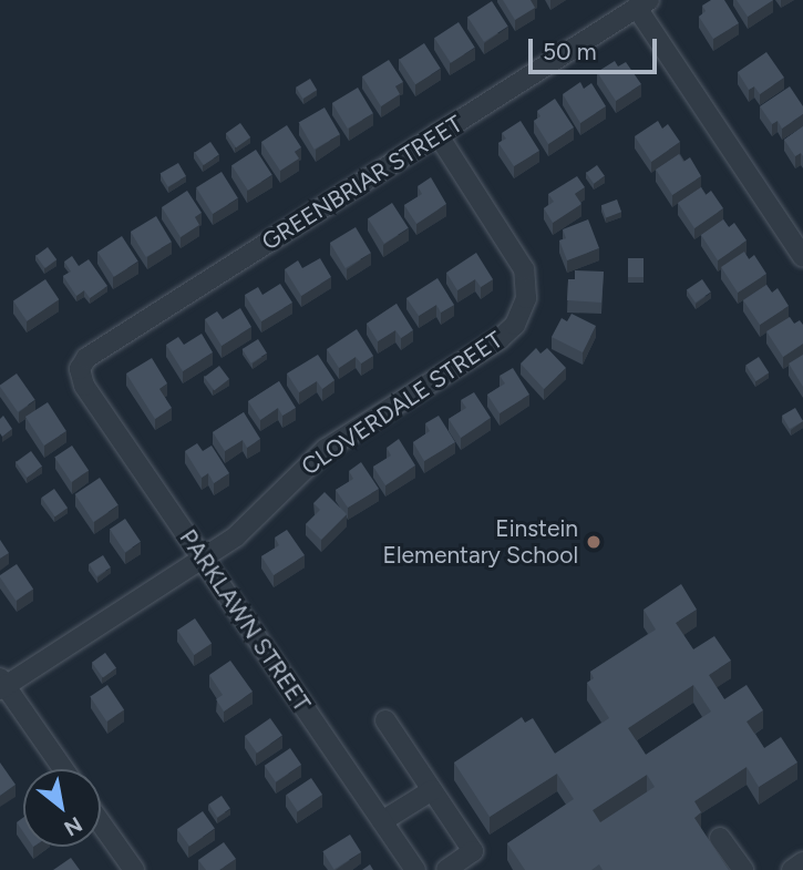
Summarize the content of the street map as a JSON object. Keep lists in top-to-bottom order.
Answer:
{
  "streets": {
    "street": ["GREENBRIAR STREET", "CLOVERDALE STREET", "PARKLAWN STREET"]
  },
  "crossings": [
    ["GREENBRIAR STREET", "CLOVERDALE STREET"],
    ["GREENBRIAR STREET", "PARKLAWN STREET"],
    ["CLOVERDALE STREET", "PARKLAWN STREET"]
  ],
  "places": ["Einstein Elementary School"],
  "scale_bar": "50 m",
  "north": "bottom right"
}
